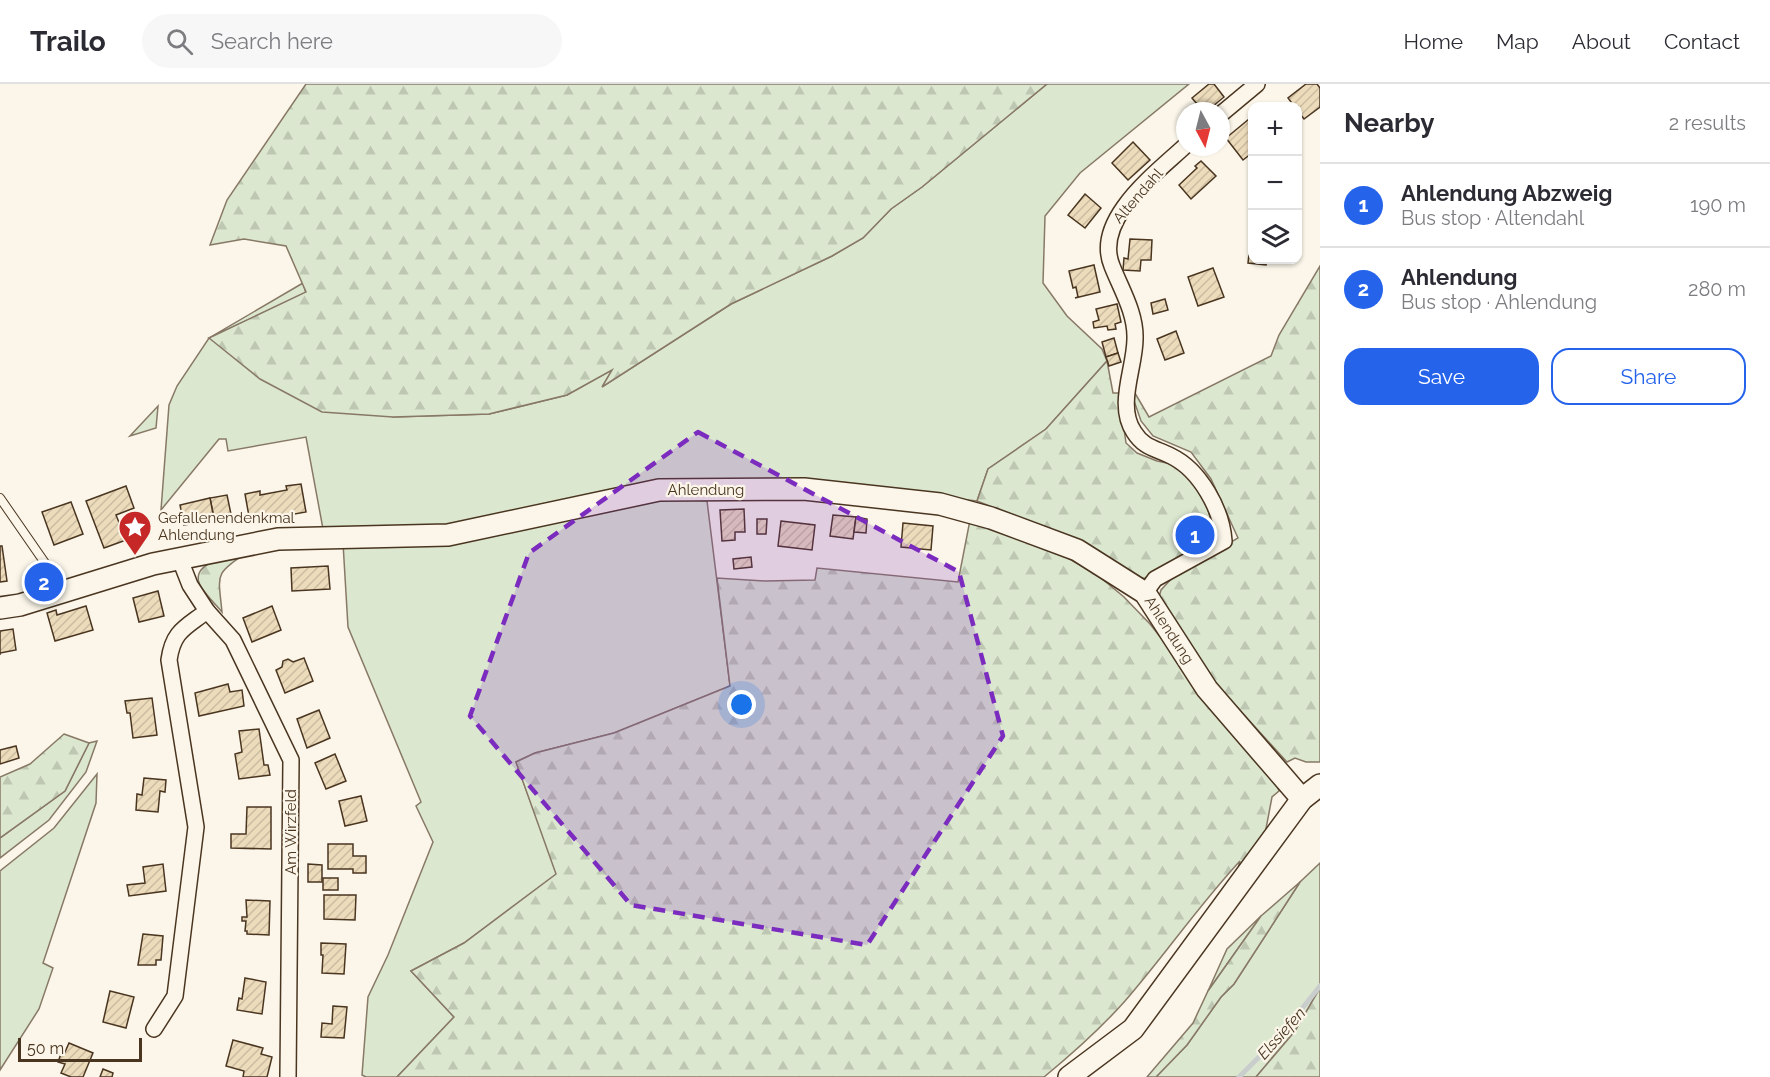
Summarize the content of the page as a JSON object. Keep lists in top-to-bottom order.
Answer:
{
  "streets": {
    "street": ["Altendahl", "Ahlendung", "Am Wirzfeld"]
  },
  "crossings": [
    ["Altendahl", "Ahlendung"],
    ["Ahlendung", "Am Wirzfeld"]
  ],
  "water": ["Elssiefen"],
  "places": {
    "place": ["Gefallenendenkmal Ahlendung"]
  },
  "scale_bar": "50 m",
  "north": "bottom",
  "page": {
    "header": "Trailo",
    "search": "Search here",
    "nav": [
      "Home",
      "Map",
      "About",
      "Contact"
    ],
    "heading": ["Nearby", "2 results"],
    "map_buttons": ["+", "−"],
    "list": [
      {
        "mark": "1",
        "name": "Ahlendung Abzweig",
        "note": "Bus stop · Altendahl",
        "value": "190 m"
      },
      {
        "mark": "2",
        "name": "Ahlendung",
        "note": "Bus stop · Ahlendung",
        "value": "280 m"
      }
    ],
    "buttons": ["Save", "Share"],
    "pins": ["1", "2"],
    "scale": "50 m"
  }
}
